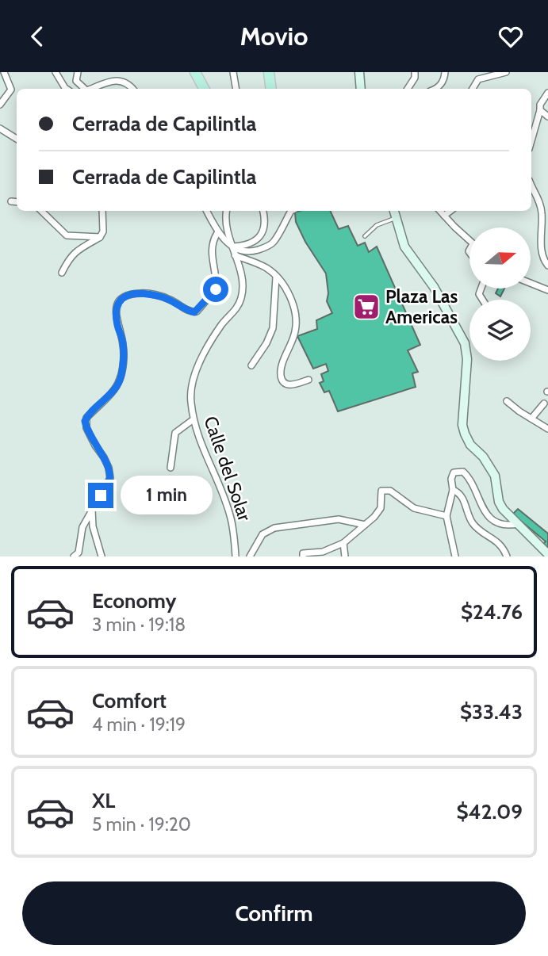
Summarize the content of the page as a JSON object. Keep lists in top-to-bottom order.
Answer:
{
  "streets": {
    "street": ["Calle del Solar"]
  },
  "places": {
    "supermarket": ["Plaza Las Americas"]
  },
  "north": "right",
  "page": {
    "header": "Movio",
    "banner": ["Cerrada de Capilintla", "Cerrada de Capilintla"],
    "bubble": "1 min",
    "list": [
      {
        "name": "Economy",
        "note": "3 min · 19:18",
        "value": "$24.76"
      },
      {
        "name": "Comfort",
        "note": "4 min · 19:19",
        "value": "$33.43"
      },
      {
        "name": "XL",
        "note": "5 min · 19:20",
        "value": "$42.09"
      }
    ],
    "buttons": "Confirm"
  }
}
